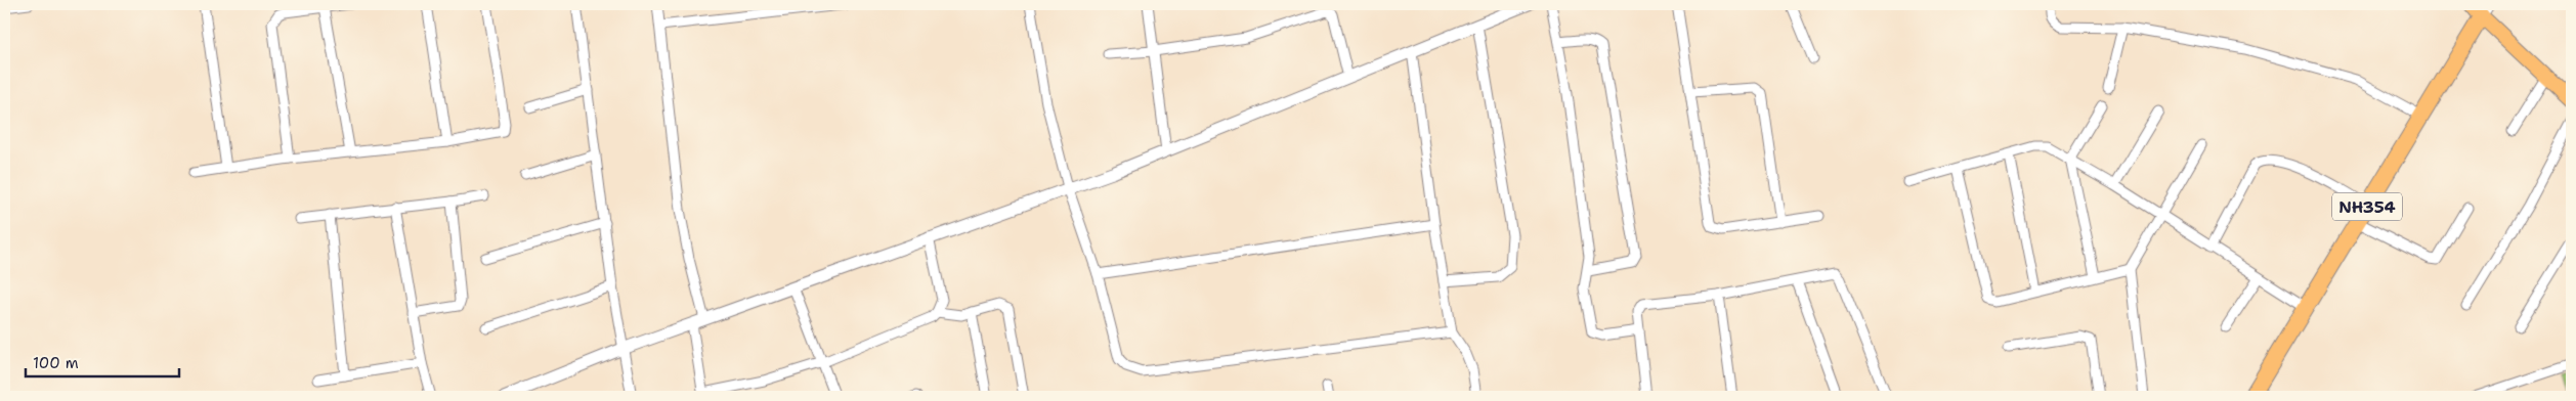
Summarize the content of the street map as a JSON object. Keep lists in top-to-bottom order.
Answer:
{
  "streets": {
    "highway": ["NH354"]
  },
  "scale_bar": "100 m"
}
